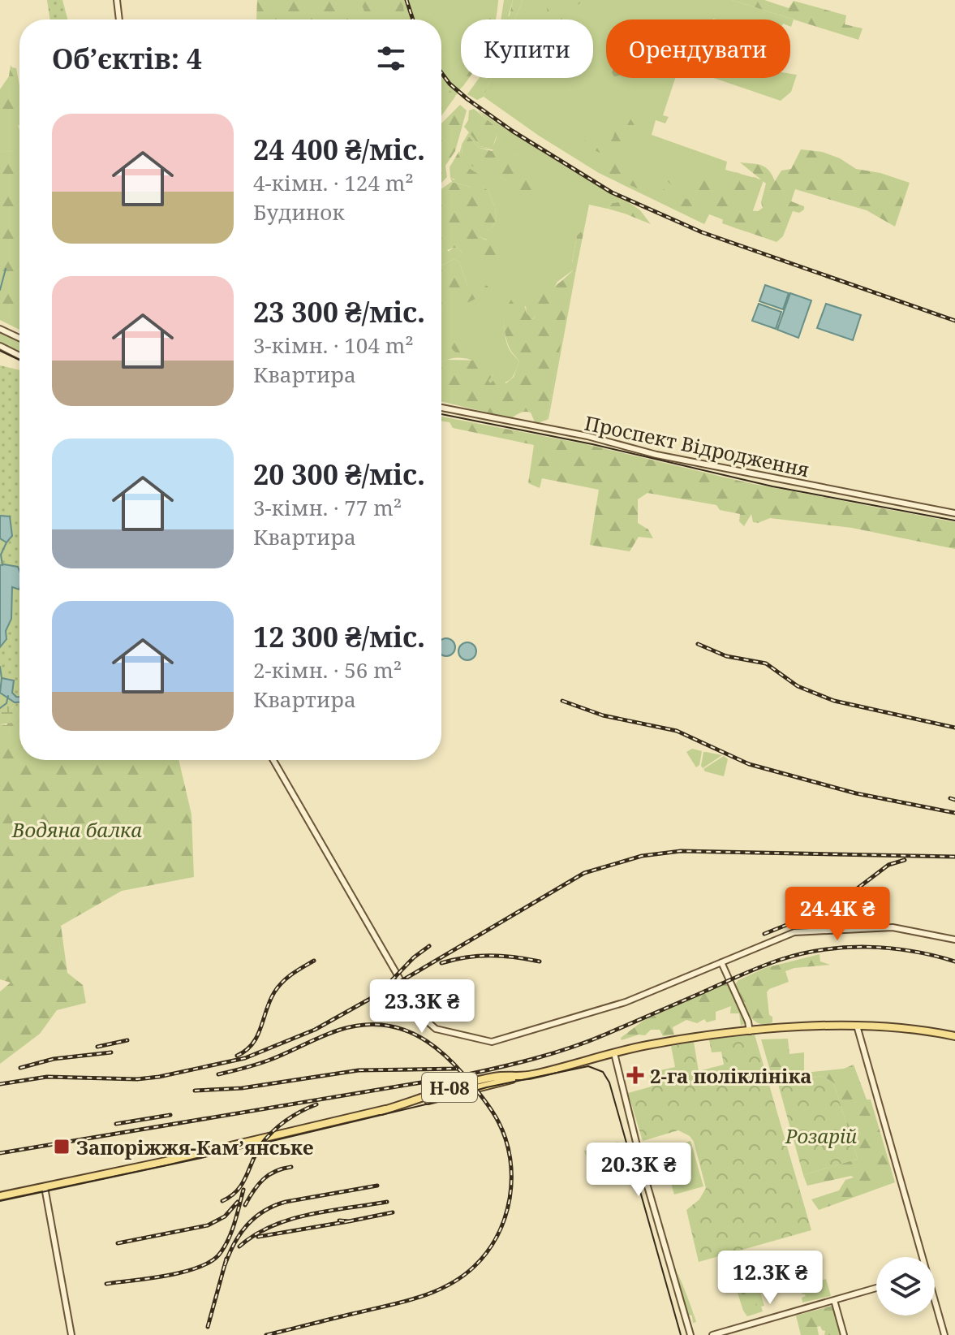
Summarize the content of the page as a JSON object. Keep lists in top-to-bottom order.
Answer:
{
  "streets": {
    "main road": ["Н-08"],
    "street": ["Проспект Відродження"]
  },
  "parks": ["Водяна балка", "Розарій"],
  "places": {
    "health": ["2-га поліклініка"],
    "transit": ["Запоріжжя-Кам’янське"]
  },
  "page": {
    "chip": ["Купити", "Орендувати"],
    "heading": "Об’єктів: 4",
    "list": [
      {
        "name": "24 400 ₴/міс.",
        "note": "4-кімн. · 124 m² · Будинок"
      },
      {
        "name": "23 300 ₴/міс.",
        "note": "3-кімн. · 104 m² · Квартира"
      },
      {
        "name": "20 300 ₴/міс.",
        "note": "3-кімн. · 77 m² · Квартира"
      },
      {
        "name": "12 300 ₴/міс.",
        "note": "2-кімн. · 56 m² · Квартира"
      }
    ],
    "price": [
      "24.4K ₴",
      "23.3K ₴",
      "20.3K ₴",
      "12.3K ₴"
    ]
  }
}
